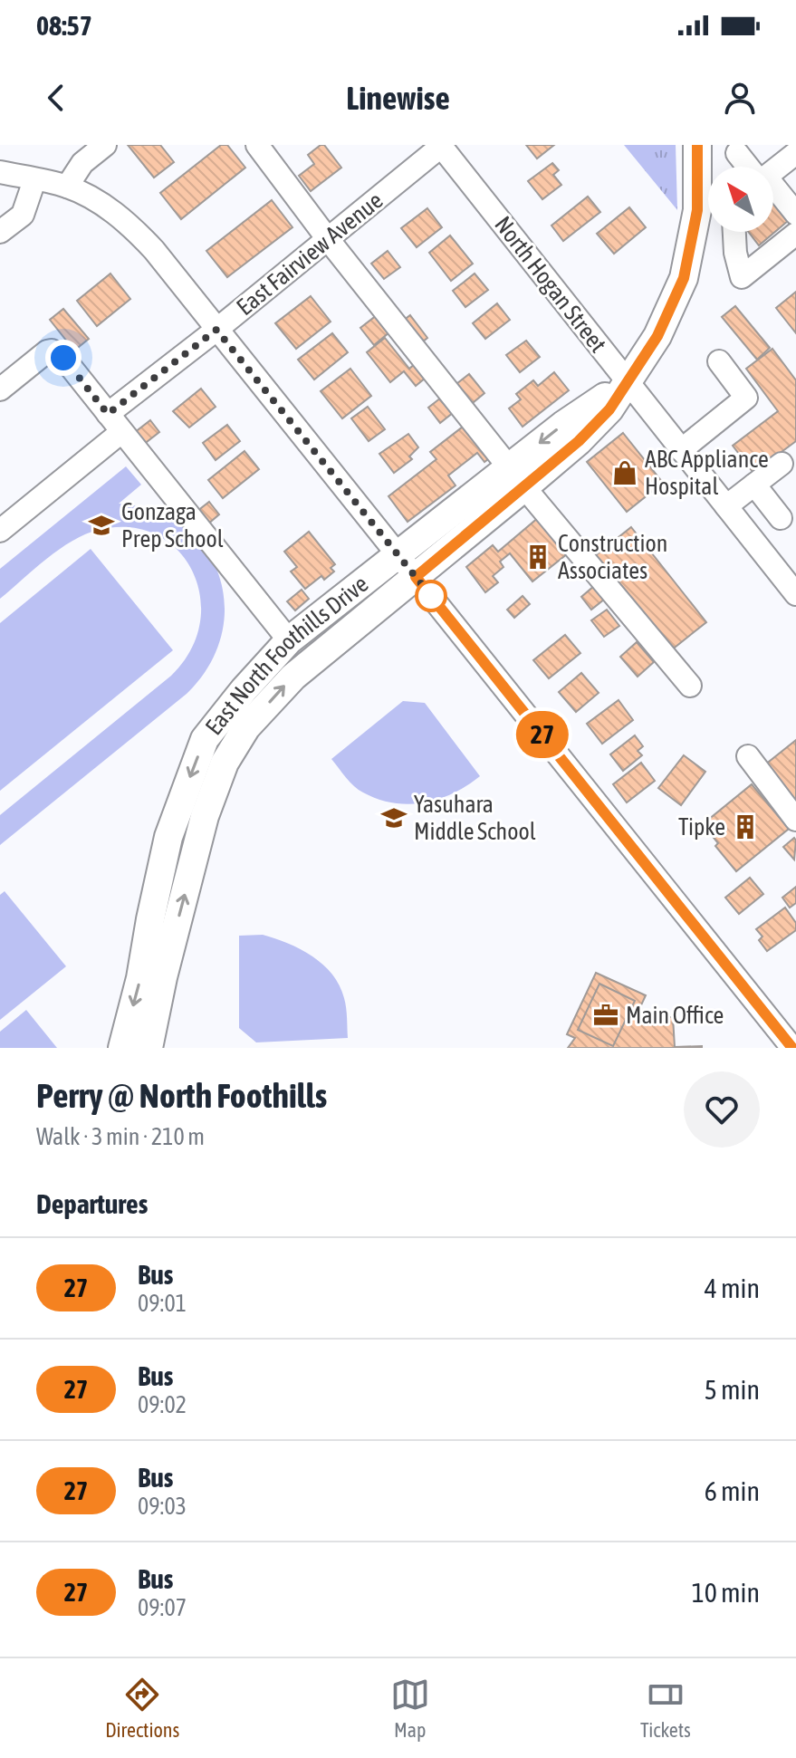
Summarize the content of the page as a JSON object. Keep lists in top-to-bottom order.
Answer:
{
  "streets": {
    "main road": ["East North Foothills Drive"],
    "street": ["East Fairview Avenue", "North Hogan Street"]
  },
  "crossings": [
    ["East Fairview Avenue", "North Hogan Street"],
    ["North Hogan Street", "East North Foothills Drive"]
  ],
  "places": {
    "shop": ["ABC Appliance Hospital"],
    "school or university": ["Gonzaga Prep School", "Yasuhara Middle School"],
    "building": ["Construction Associates", "Tipke"],
    "office": ["Main Office"]
  },
  "lines": ["bus line 27"],
  "north": "top left",
  "page": {
    "status": "08:57",
    "header": "Linewise",
    "on_map": "27",
    "heading": [
      ["Perry @ North Foothills", "Walk · 3 min · 210 m"],
      "Departures"
    ],
    "list": [
      {
        "mark": "27",
        "name": "Bus",
        "note": "09:01",
        "value": "4 min"
      },
      {
        "mark": "27",
        "name": "Bus",
        "note": "09:02",
        "value": "5 min"
      },
      {
        "mark": "27",
        "name": "Bus",
        "note": "09:03",
        "value": "6 min"
      },
      {
        "mark": "27",
        "name": "Bus",
        "note": "09:07",
        "value": "10 min"
      }
    ],
    "tabs": ["Directions", "Map", "Tickets"]
  }
}
